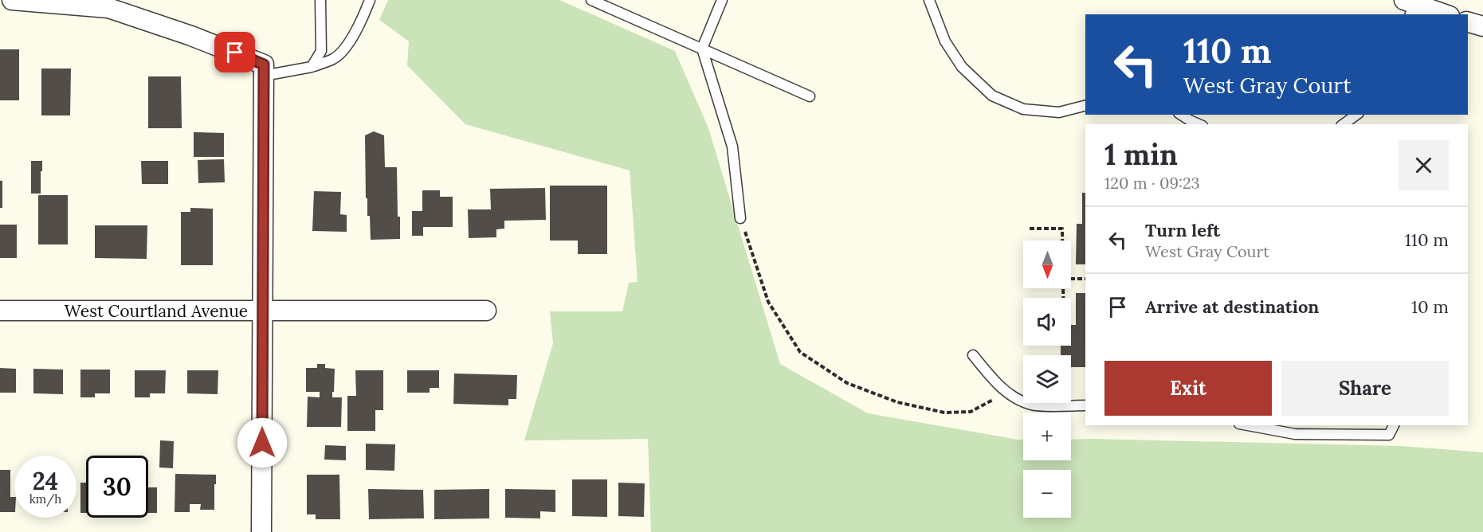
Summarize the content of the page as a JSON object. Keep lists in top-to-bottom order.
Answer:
{
  "streets": {
    "street": ["West Courtland Avenue"]
  },
  "north": "bottom",
  "page": {
    "turn": ["110 m", "West Gray Court"],
    "heading": ["1 min", "120 m · 09:23"],
    "list": [
      {
        "name": "Turn left",
        "note": "West Gray Court",
        "value": "110 m"
      },
      {
        "name": "Arrive at destination",
        "value": "10 m"
      }
    ],
    "map_buttons": ["+", "−"],
    "buttons": ["Exit", "Share"],
    "speed": "24 km/h",
    "limit": "30"
  }
}
